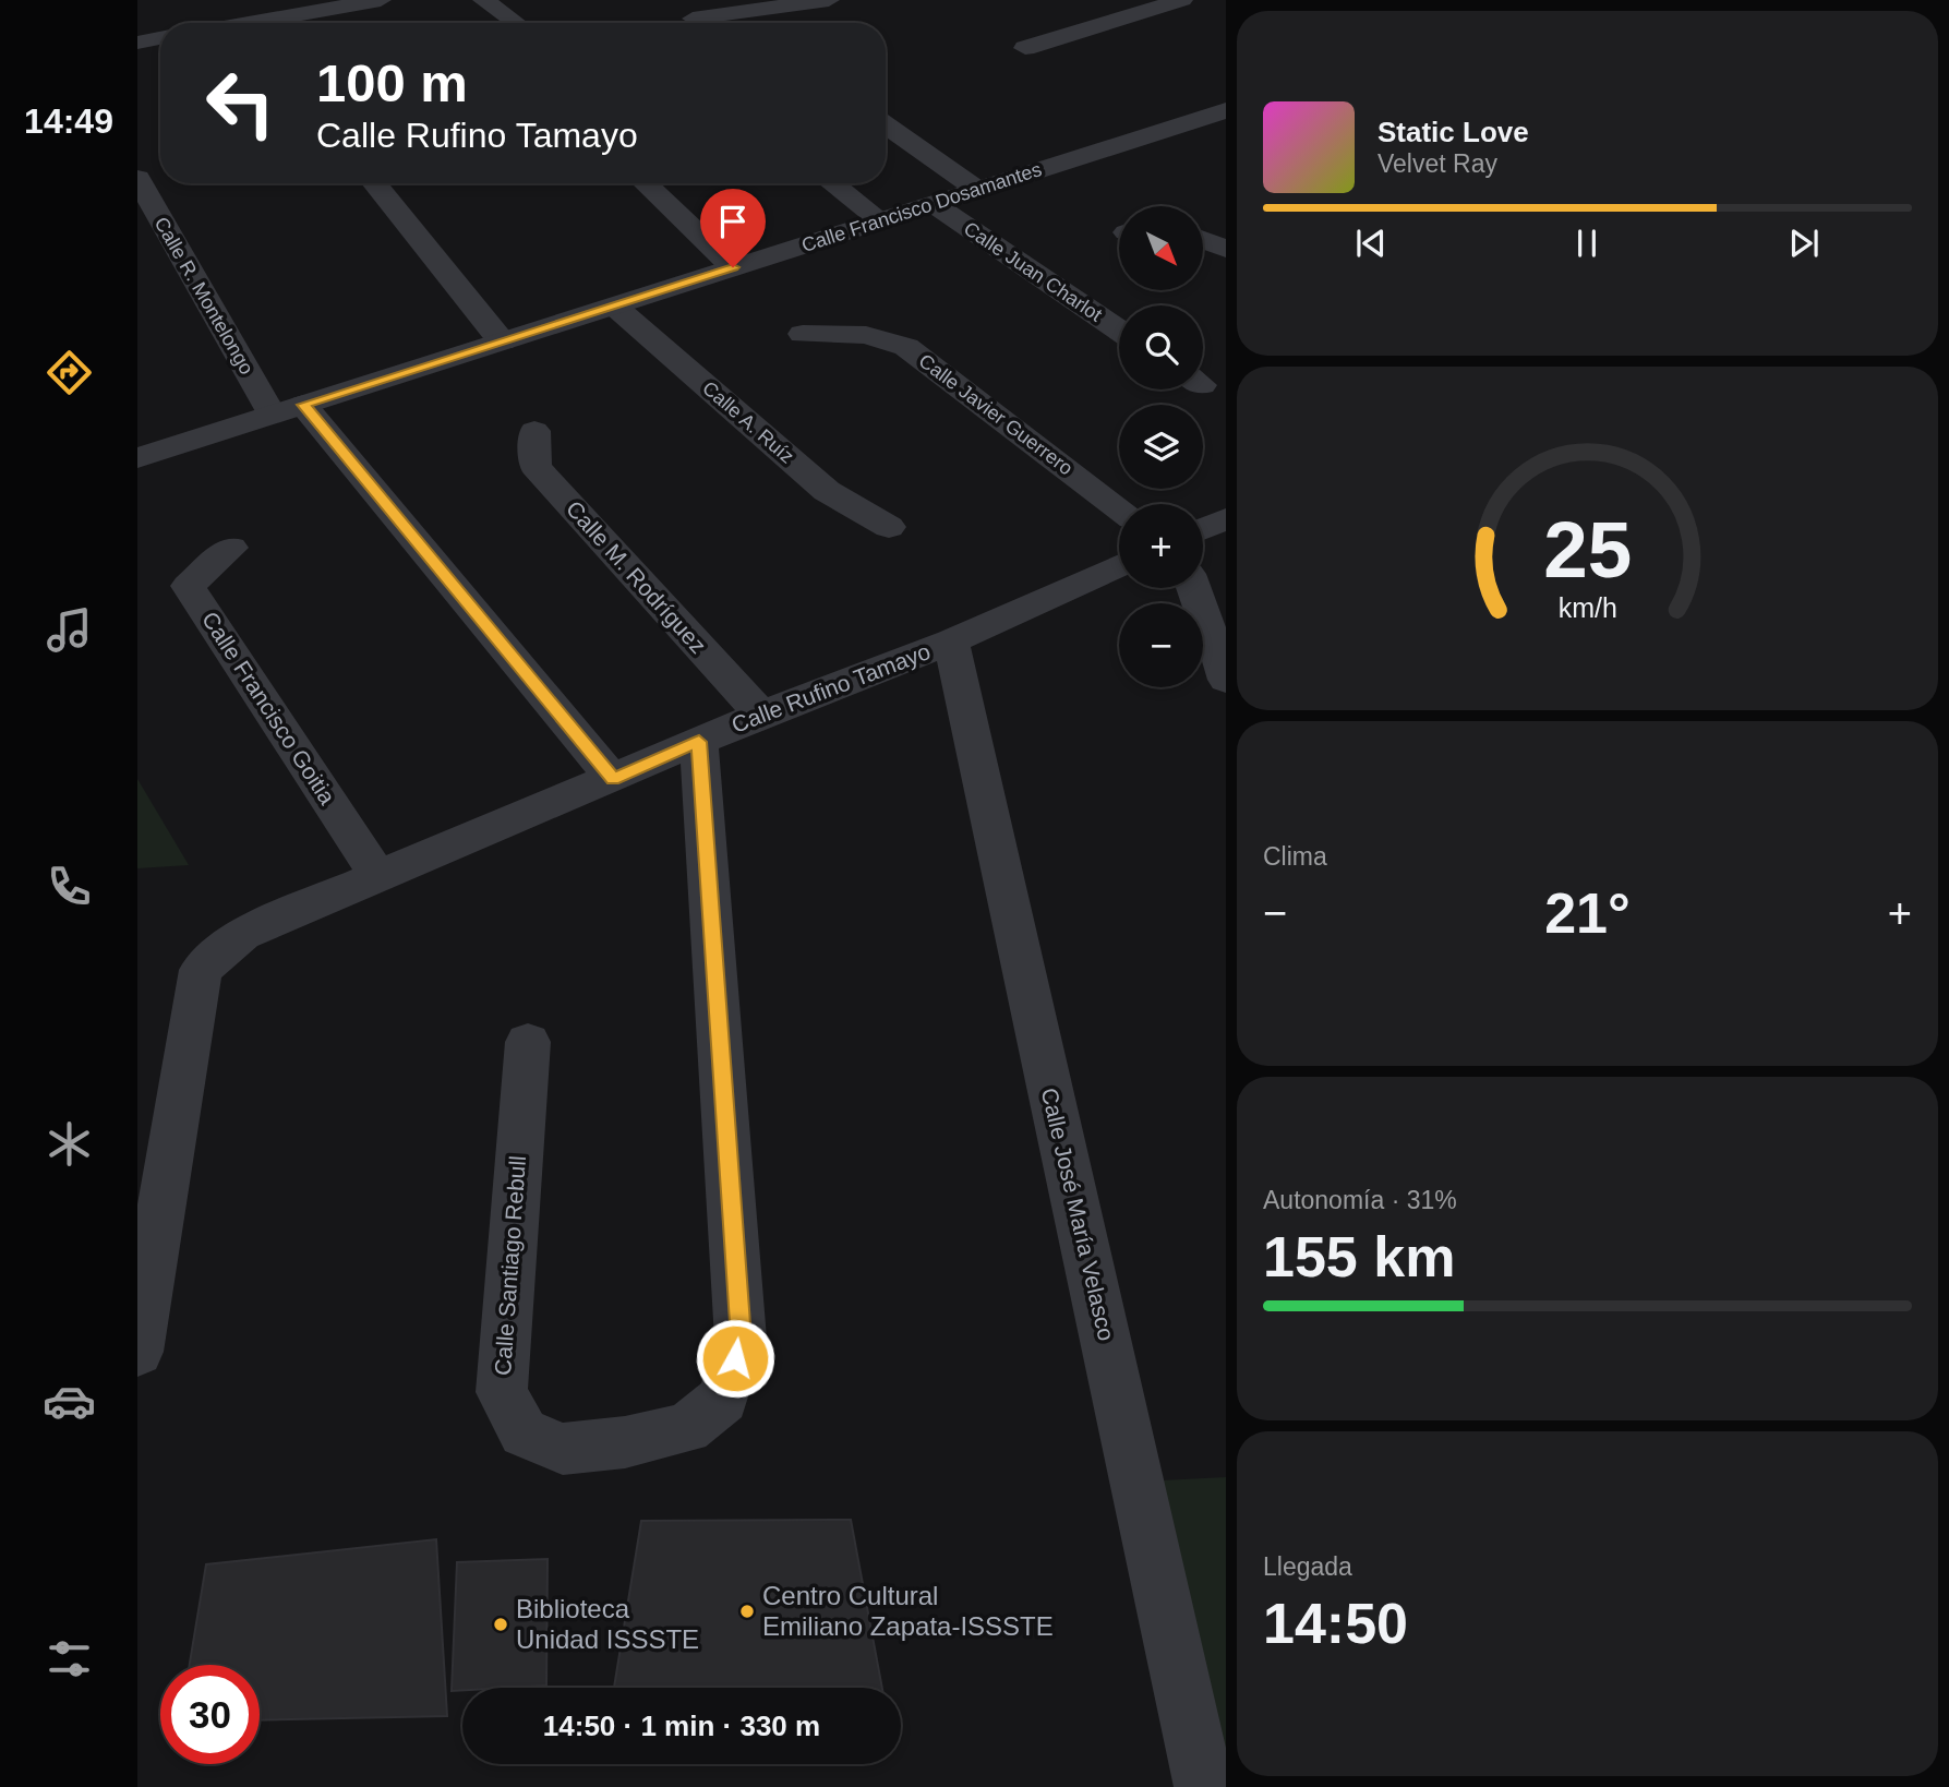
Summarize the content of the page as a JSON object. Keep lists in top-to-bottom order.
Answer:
{
  "streets": {
    "street": [
      "Calle Francisco Dosamantes",
      "Calle Juan Charlot",
      "Calle R. Montelongo",
      "Calle Javier Guerrero",
      "Calle A. Ruíz",
      "Calle M. Rodríguez",
      "Calle Rufino Tamayo",
      "Calle Francisco Goitia",
      "Calle José María Velasco",
      "Calle Santiago Rebull"
    ]
  },
  "crossings": [
    ["Calle Francisco Dosamantes", "Calle Juan Charlot"],
    ["Calle Francisco Dosamantes", "Calle R. Montelongo"],
    ["Calle Francisco Dosamantes", "Calle A. Ruíz"],
    ["Calle R. Montelongo", "Calle Rufino Tamayo"],
    ["Calle M. Rodríguez", "Calle Rufino Tamayo"],
    ["Calle Rufino Tamayo", "Calle Francisco Goitia"],
    ["Calle Rufino Tamayo", "Calle José María Velasco"],
    ["Calle Rufino Tamayo", "Calle Santiago Rebull"]
  ],
  "places": ["Centro Cultural Emiliano Zapata-ISSSTE", "Biblioteca Unidad ISSSTE"],
  "north": "bottom right",
  "page": {
    "tabs": "14:49",
    "turn": ["100 m", "Calle Rufino Tamayo"],
    "song": ["Static Love", "Velvet Ray"],
    "map_buttons": ["+", "−"],
    "tile": [
      "Clima",
      ["Autonomía · 31%", "155 km"],
      ["Llegada", "14:50"]
    ],
    "heat": ["−", "21°", "+"],
    "limit": "30",
    "trip": "14:50 · 1 min · 330 m",
    "gauge": ["25", "km/h"]
  }
}
